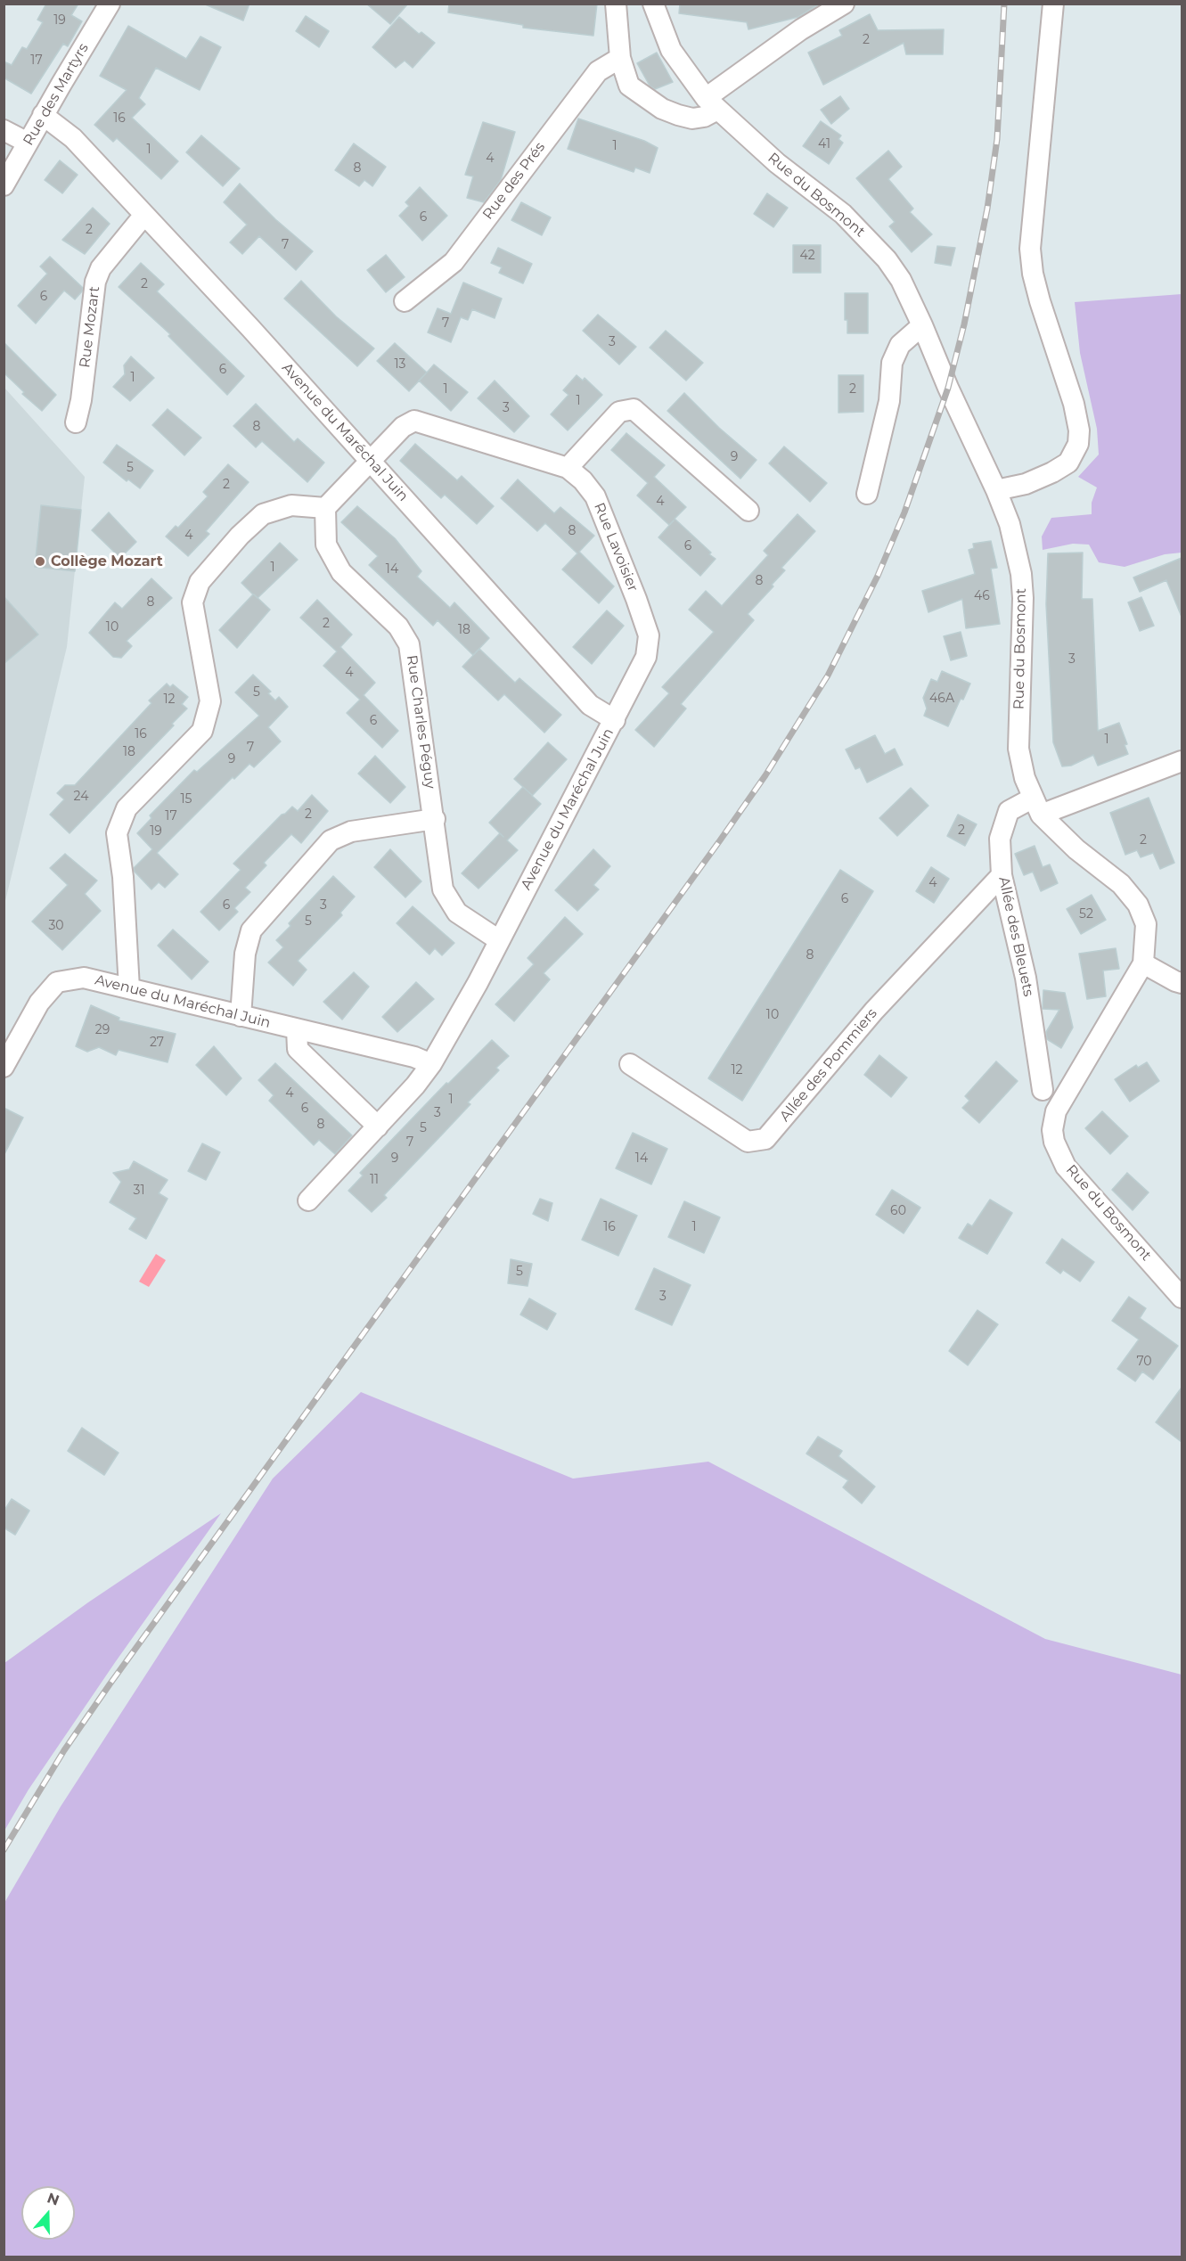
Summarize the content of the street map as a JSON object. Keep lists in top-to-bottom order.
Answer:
{
  "streets": {
    "street": [
      "Rue des Martyrs",
      "Rue des Prés",
      "Rue du Bosmont",
      "Rue Mozart",
      "Avenue du Maréchal Juin",
      "Rue Lavoisier",
      "Rue Charles Péguy",
      "Allée des Bleuets",
      "Allée des Pommiers"
    ]
  },
  "crossings": [
    ["Rue des Martyrs", "Avenue du Maréchal Juin"],
    ["Rue du Bosmont", "Allée des Bleuets"],
    ["Rue Mozart", "Avenue du Maréchal Juin"],
    ["Avenue du Maréchal Juin", "Rue Lavoisier"],
    ["Avenue du Maréchal Juin", "Rue Charles Péguy"],
    ["Allée des Bleuets", "Allée des Pommiers"]
  ],
  "places": ["Collège Mozart"],
  "house_numbers": [
    "19",
    "2",
    "17",
    "16",
    "41",
    "1",
    "1",
    "4",
    "8",
    "6",
    "2",
    "7",
    "42",
    "2",
    "6",
    "7",
    "3",
    "13",
    "6",
    "1",
    "1",
    "2",
    "1",
    "3",
    "8",
    "9",
    "5",
    "2",
    "4",
    "8",
    "4",
    "6",
    "1",
    "14",
    "8",
    "46",
    "8",
    "2",
    "10",
    "18",
    "3",
    "4",
    "5",
    "46A",
    "12",
    "6",
    "16",
    "1",
    "7",
    "18",
    "9",
    "24",
    "15",
    "2",
    "17",
    "2",
    "19",
    "2",
    "4",
    "6",
    "6",
    "3",
    "52",
    "5",
    "30",
    "8",
    "10",
    "29",
    "27",
    "12",
    "4",
    "1",
    "6",
    "3",
    "8",
    "5",
    "7",
    "9",
    "14",
    "11",
    "31",
    "60",
    "16",
    "1",
    "5",
    "3",
    "70"
  ],
  "north": "top"
}
